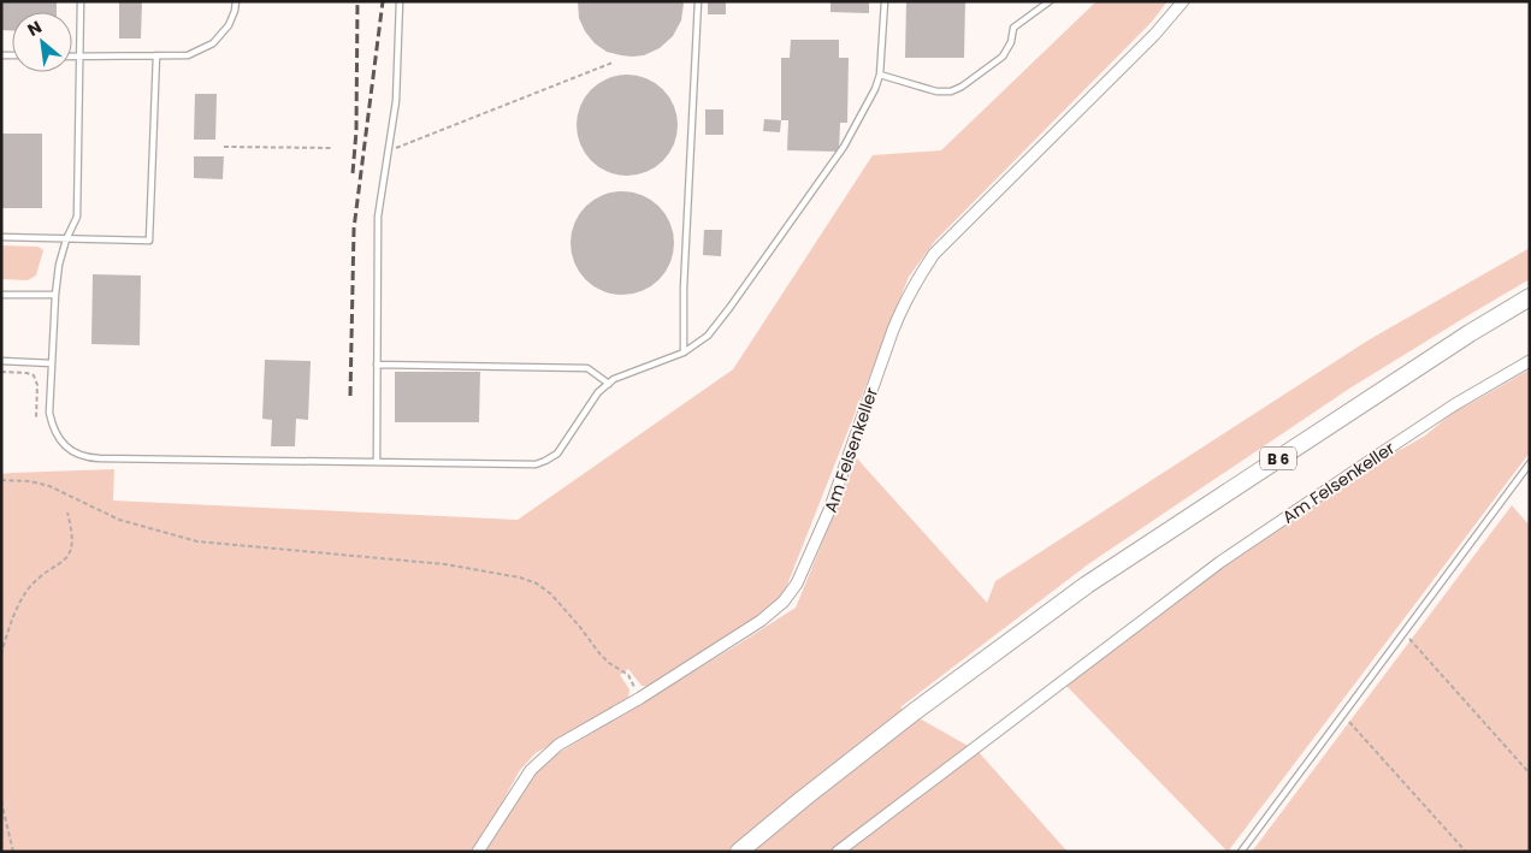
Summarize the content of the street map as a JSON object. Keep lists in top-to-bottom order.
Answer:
{
  "streets": {
    "main road": ["B 6"],
    "street": ["Am Felsenkeller"]
  },
  "north": "top left"
}
